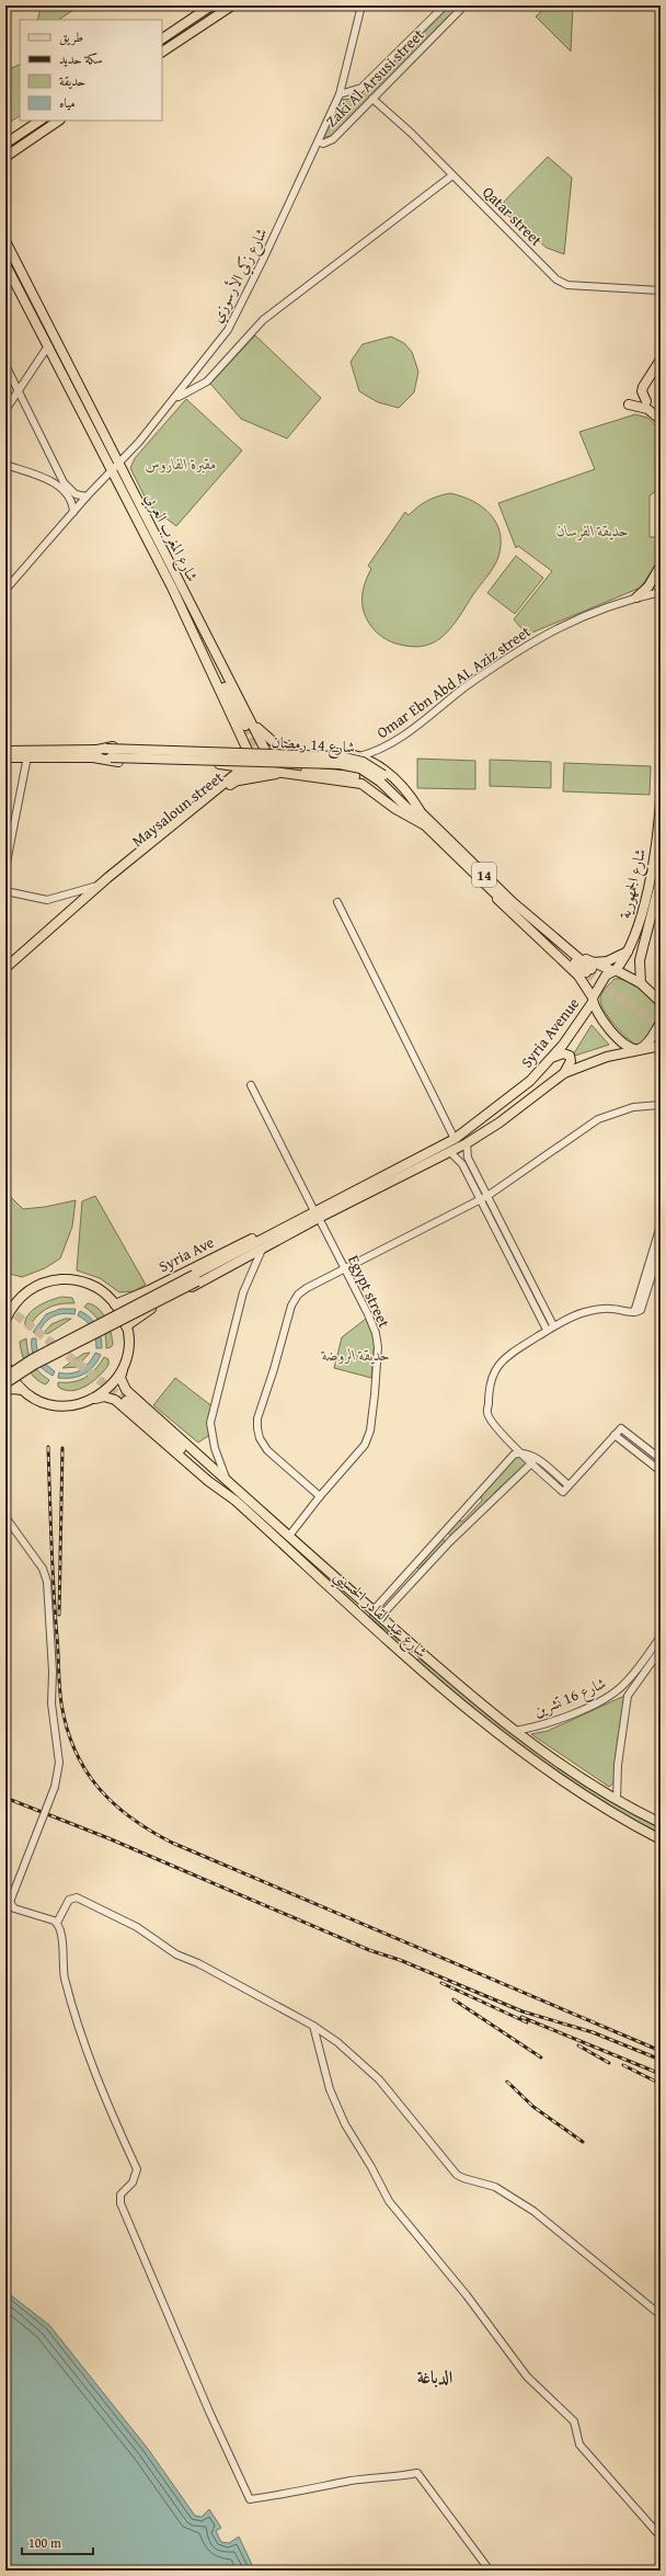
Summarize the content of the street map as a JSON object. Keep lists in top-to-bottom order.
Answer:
{
  "streets": {
    "main road": [
      "شارع المغرب العربي",
      "شارع 14 رمضان",
      "Maysaloun street",
      "14",
      "شارع الجمهورية",
      "Syria Avenue",
      "Syria Ave",
      "شارع عبد القادر الحسيني"
    ],
    "street": [
      "Zaki Al-Arsusi street",
      "Qatar street",
      "شارع زكي الأرسوزي",
      "Omar Ebn Abd AL Aziz street",
      "Egypt street",
      "شارع 16 تشرين"
    ]
  },
  "crossings": [
    ["Zaki Al-Arsusi street", "Qatar street"],
    ["Zaki Al-Arsusi street", "شارع زكي الأرسوزي"],
    ["شارع زكي الأرسوزي", "شارع المغرب العربي"],
    ["شارع المغرب العربي", "Maysaloun street"],
    ["شارع 14 رمضان", "شارع الجمهورية"],
    ["شارع 14 رمضان", "Syria Avenue"],
    ["شارع الجمهورية", "Syria Avenue"],
    ["Syria Avenue", "Egypt street"],
    ["Egypt street", "شارع عبد القادر الحسيني"],
    ["شارع عبد القادر الحسيني", "شارع 16 تشرين"]
  ],
  "districts": ["الدباغة"],
  "parks": ["مقبرة الفاروس", "حديقة الفرسان", "حديقة الروضة"],
  "legend": [
    "طريق",
    "سكة حديد",
    "حديقة",
    "مياه"
  ],
  "scale_bar": "100 m"
}
